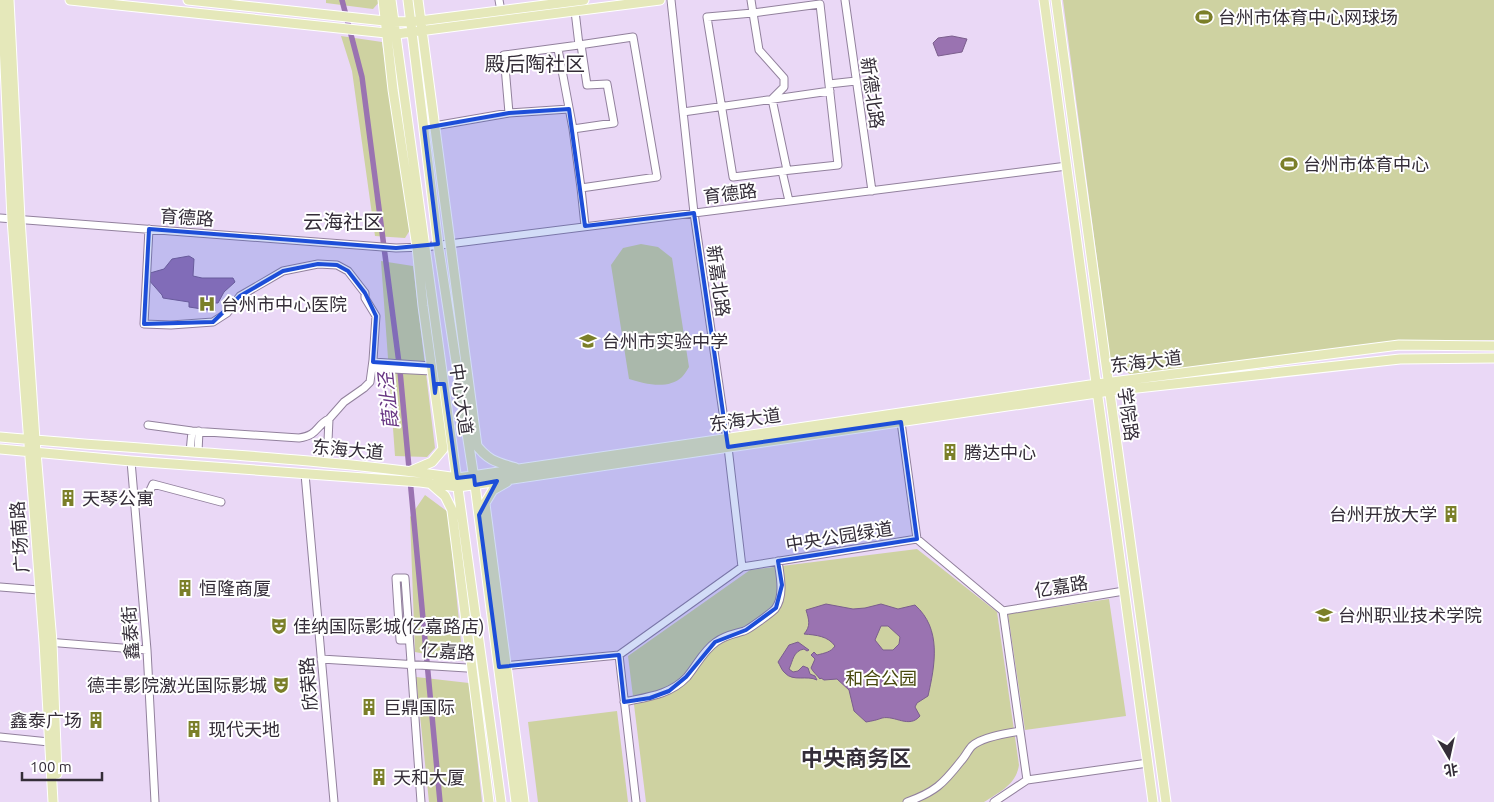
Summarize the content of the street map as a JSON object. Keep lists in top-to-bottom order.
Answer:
{
  "streets": {
    "main road": [
      "东海大道",
      "中心大道",
      "学院路",
      "广场南路"
    ],
    "street": [
      "新德北路",
      "育德路",
      "新嘉北路",
      "中央公园绿道",
      "亿嘉路",
      "鑫泰街",
      "欣荣路"
    ]
  },
  "crossings": [
    ["新德北路", "育德路"],
    ["育德路", "新嘉北路"],
    ["育德路", "中心大道"],
    ["育德路", "学院路"],
    ["育德路", "广场南路"],
    ["新嘉北路", "东海大道"],
    ["新嘉北路", "中央公园绿道"],
    ["东海大道", "中心大道"],
    ["东海大道", "学院路"],
    ["东海大道", "广场南路"],
    ["东海大道", "鑫泰街"],
    ["东海大道", "欣荣路"],
    ["中心大道", "亿嘉路"],
    ["学院路", "亿嘉路"],
    ["中央公园绿道", "亿嘉路"],
    ["亿嘉路", "欣荣路"]
  ],
  "districts": ["殿后陶社区", "云海社区", "中央商务区"],
  "water": ["葭沚泾"],
  "parks": ["和合公园"],
  "places": {
    "sports": ["台州市体育中心网球场", "台州市体育中心"],
    "hospital": ["台州市中心医院"],
    "school or university": ["台州市实验中学", "台州职业技术学院"],
    "building": [
      "腾达中心",
      "天琴公寓",
      "台州开放大学",
      "恒隆商厦",
      "巨鼎国际",
      "鑫泰广场",
      "现代天地",
      "天和大厦"
    ],
    "theatre": ["佳纳国际影城(亿嘉路店)", "德丰影院激光国际影城"]
  },
  "scale_bar": "100 m",
  "north": "bottom"
}
